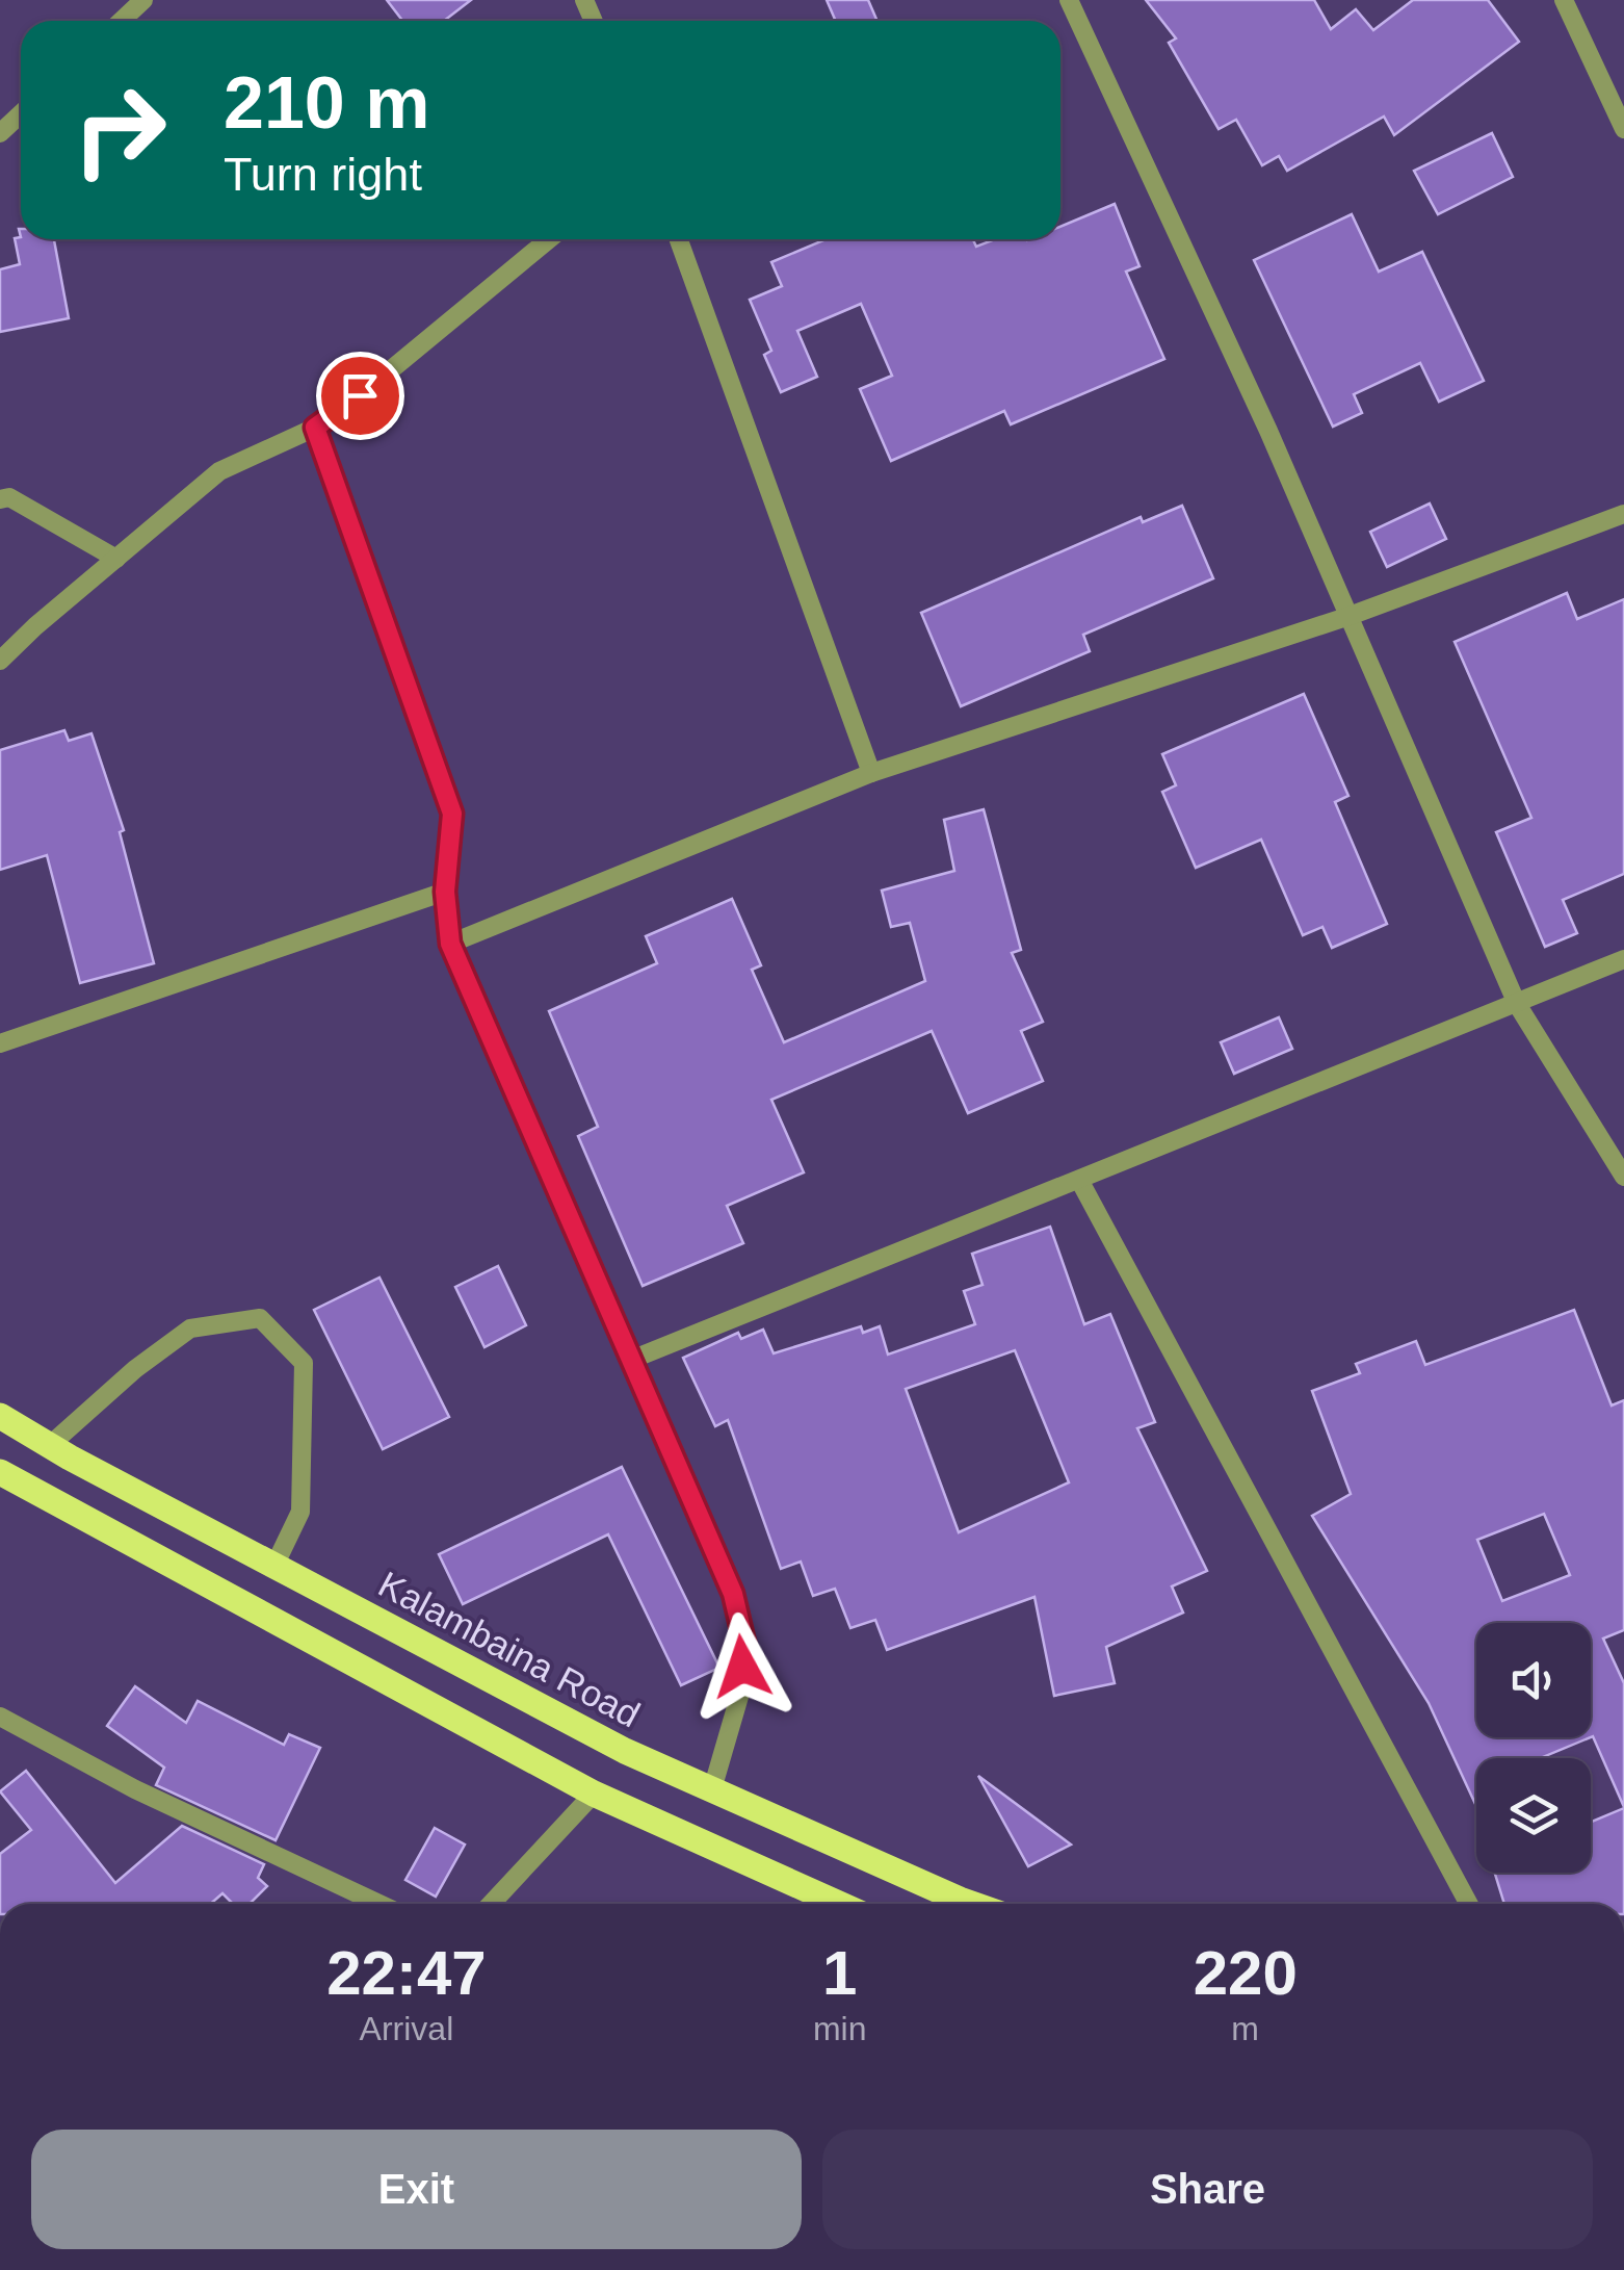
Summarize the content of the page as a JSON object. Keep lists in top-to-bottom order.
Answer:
{
  "streets": {
    "main road": ["Kalambaina Road"]
  },
  "page": {
    "turn": ["210 m", "Turn right"],
    "eta": [
      "22:47",
      "Arrival",
      "1",
      "min",
      "220",
      "m"
    ],
    "buttons": ["Exit", "Share"]
  }
}
